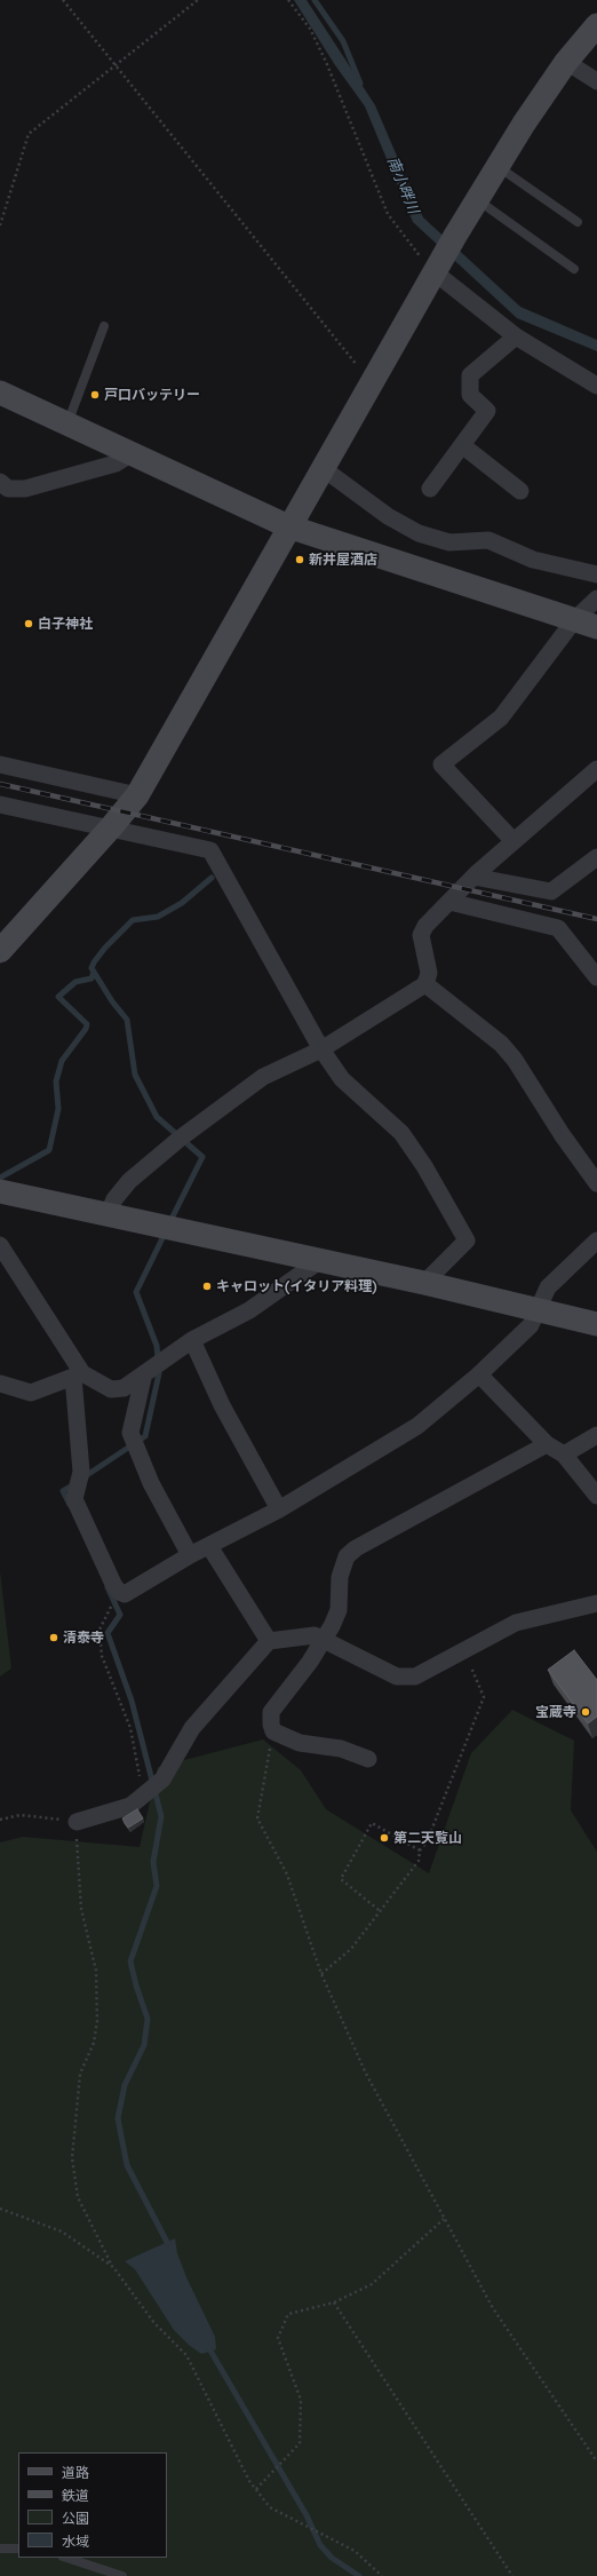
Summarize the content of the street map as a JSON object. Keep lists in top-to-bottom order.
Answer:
{
  "water": ["南小畔川"],
  "places": [
    "戸口バッテリー",
    "新井屋酒店",
    "白子神社",
    "キャロット(イタリア料理)",
    "清泰寺",
    "宝蔵寺",
    "第二天覧山"
  ],
  "legend": [
    "道路",
    "鉄道",
    "公園",
    "水域"
  ]
}
